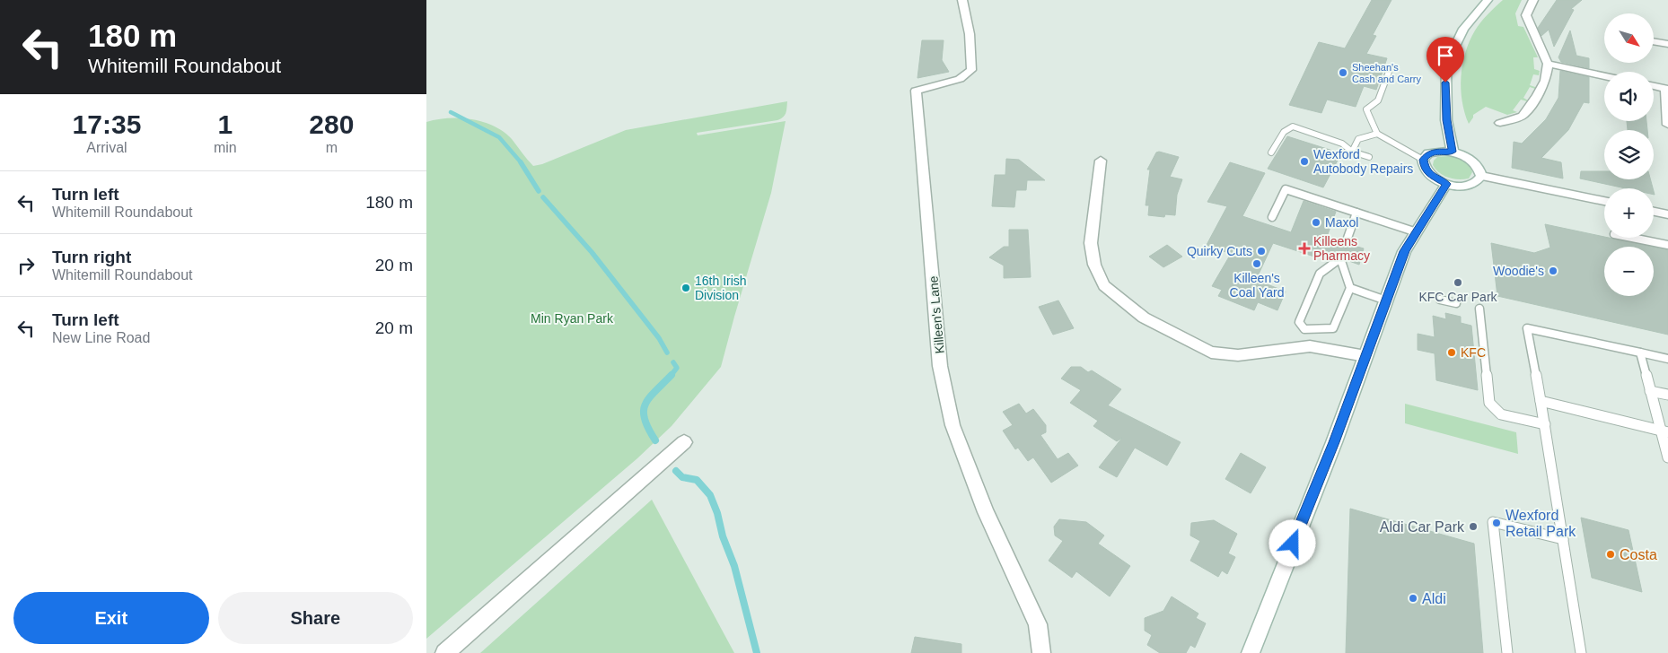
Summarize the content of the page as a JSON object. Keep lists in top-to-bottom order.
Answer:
{
  "streets": {
    "street": ["Killeen's Lane"]
  },
  "parks": ["Min Ryan Park"],
  "places": {
    "other": [
      "Sheehan's Cash and Carry",
      "Wexford Autobody Repairs",
      "Maxol",
      "Quirky Cuts",
      "Killeen's Coal Yard",
      "Woodie's",
      "KFC Car Park",
      "16th Irish Division",
      "KFC",
      "Wexford Retail Park",
      "Aldi Car Park",
      "Costa",
      "Aldi"
    ],
    "health": ["Killeens Pharmacy"]
  },
  "north": "bottom right",
  "page": {
    "turn": ["180 m", "Whitemill Roundabout"],
    "map_buttons": ["+", "−"],
    "eta": [
      "17:35",
      "Arrival",
      "1",
      "min",
      "280",
      "m"
    ],
    "list": [
      {
        "name": "Turn left",
        "note": "Whitemill Roundabout",
        "value": "180 m"
      },
      {
        "name": "Turn right",
        "note": "Whitemill Roundabout",
        "value": "20 m"
      },
      {
        "name": "Turn left",
        "note": "New Line Road",
        "value": "20 m"
      }
    ],
    "buttons": ["Exit", "Share"]
  }
}
